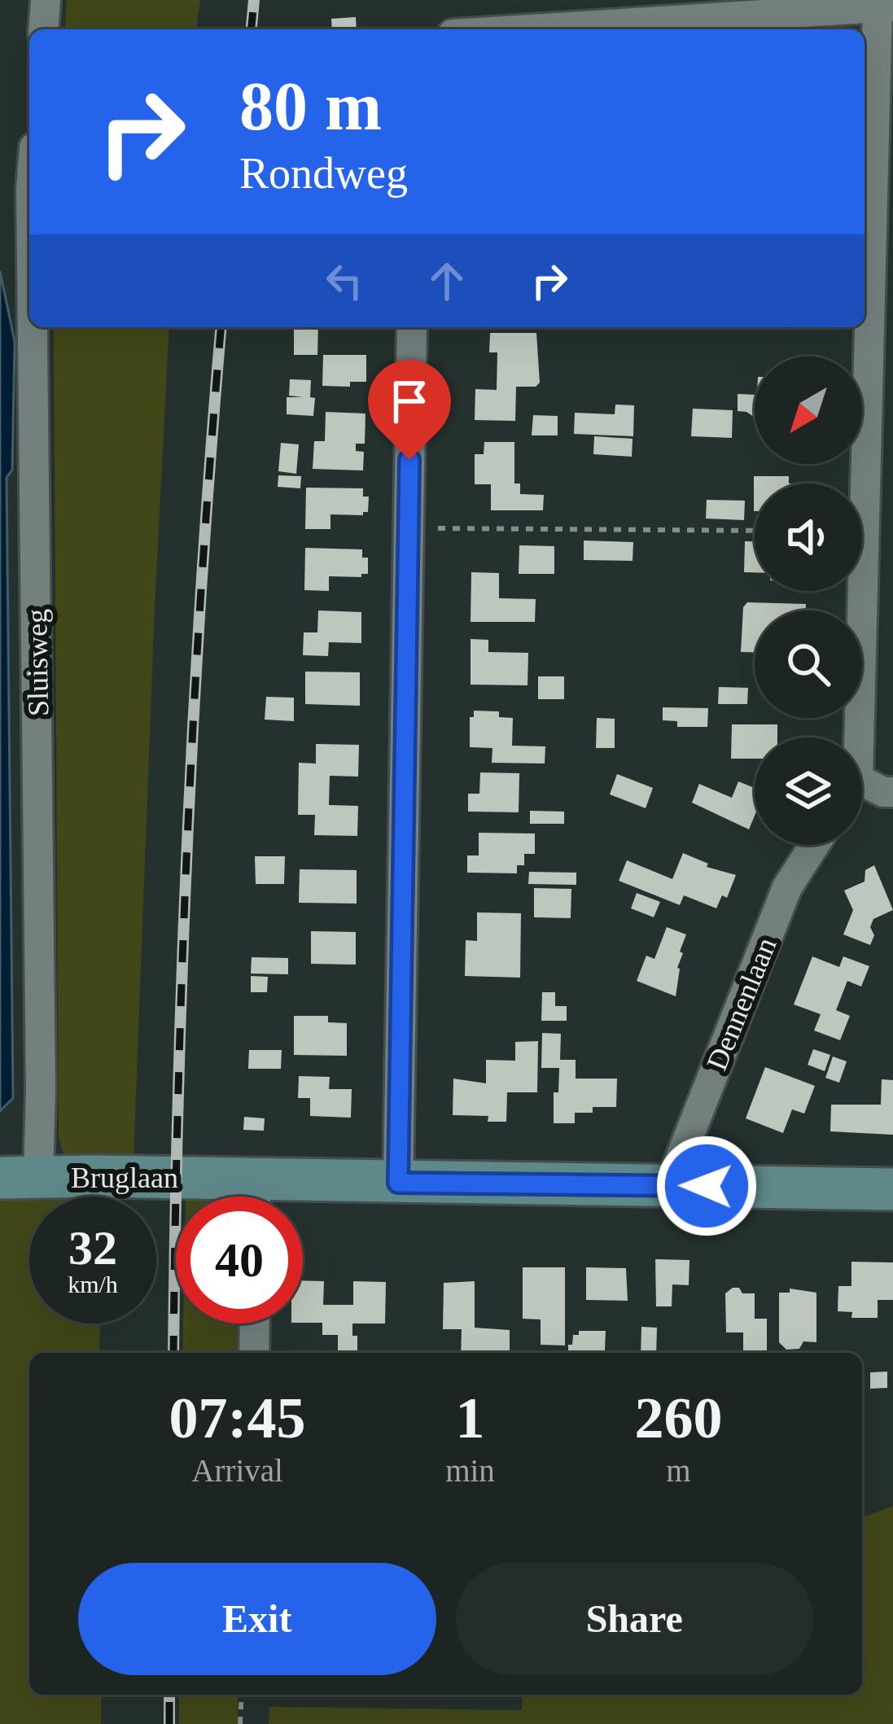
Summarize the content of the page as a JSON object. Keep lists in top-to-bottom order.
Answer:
{
  "streets": {
    "street": ["Sluisweg", "Dennenlaan", "Bruglaan"]
  },
  "crossings": [
    ["Sluisweg", "Bruglaan"],
    ["Dennenlaan", "Bruglaan"]
  ],
  "north": "bottom left",
  "page": {
    "turn": ["80 m", "Rondweg"],
    "speed": "32 km/h",
    "limit": "40",
    "eta": [
      "07:45",
      "Arrival",
      "1",
      "min",
      "260",
      "m"
    ],
    "buttons": ["Exit", "Share"]
  }
}
